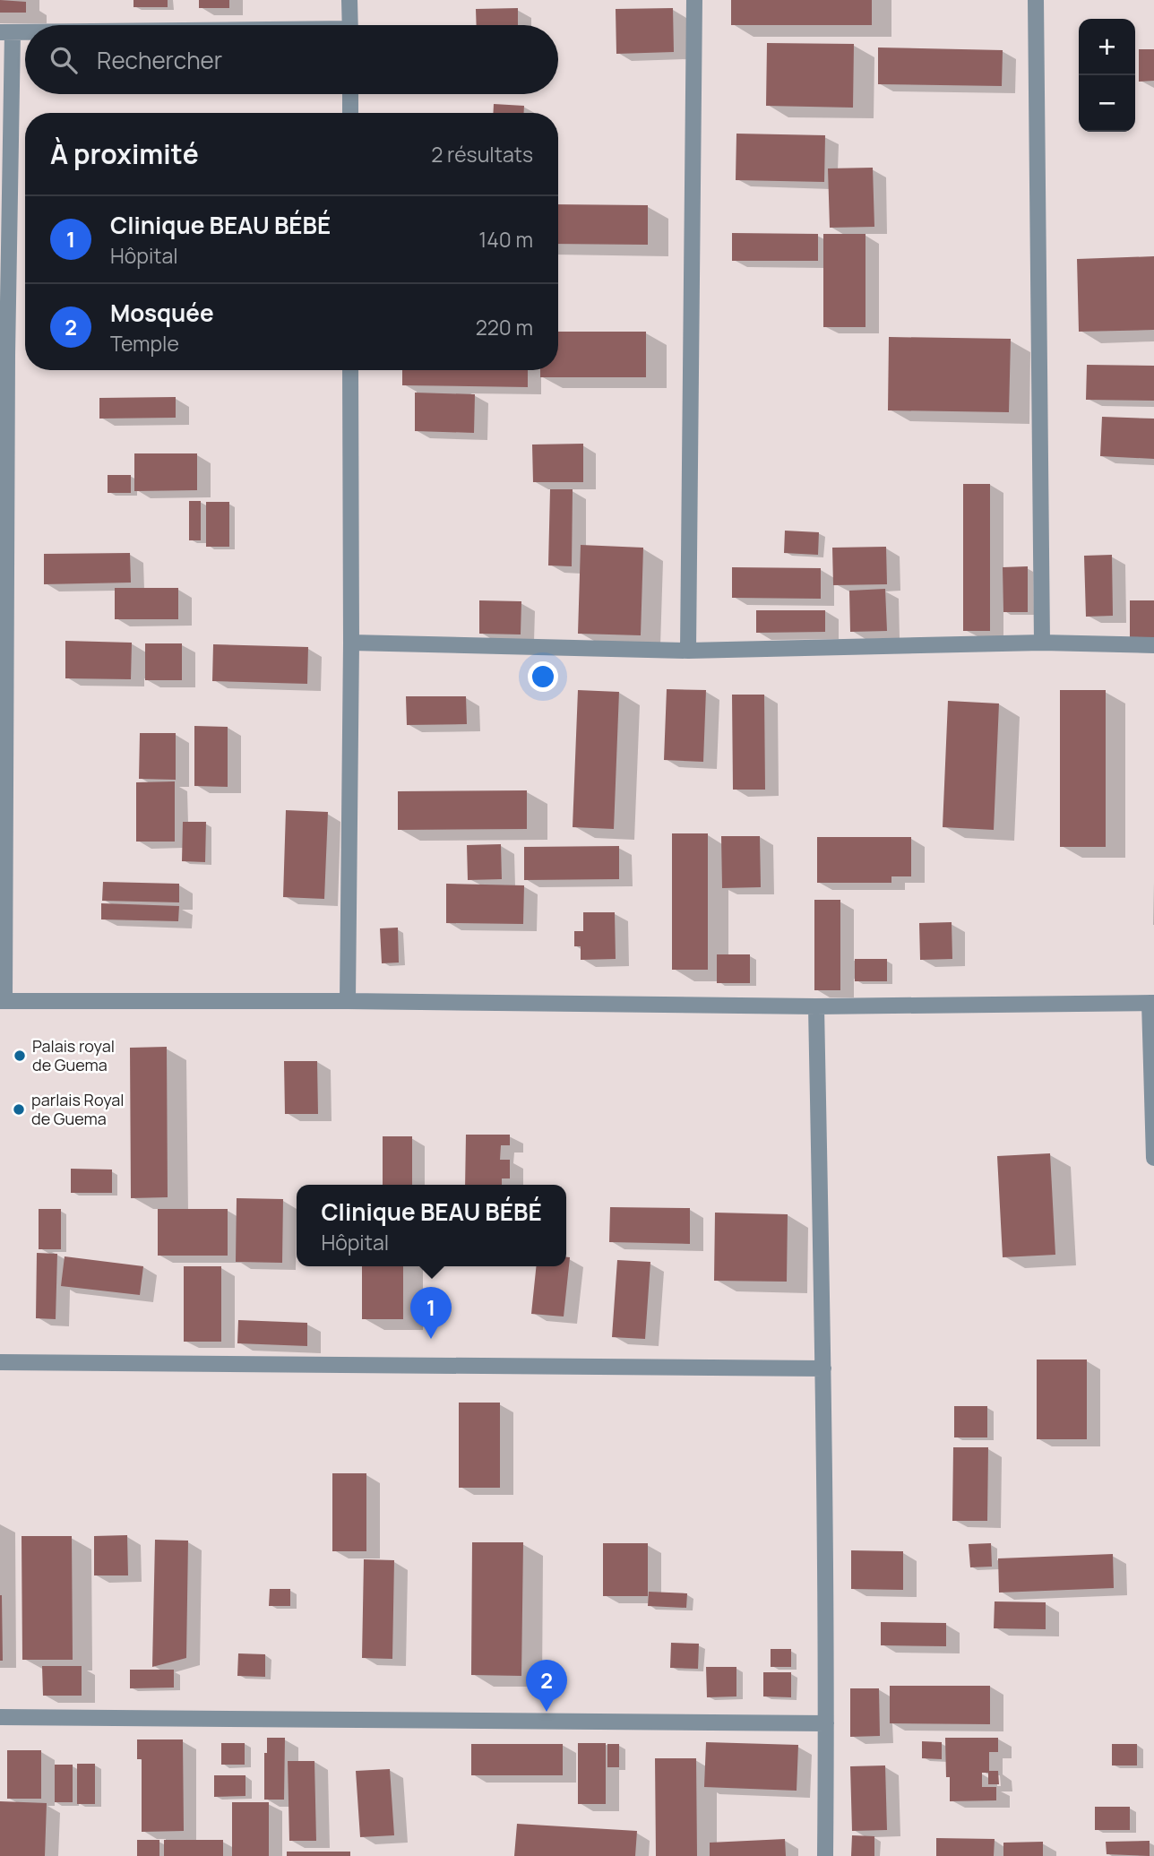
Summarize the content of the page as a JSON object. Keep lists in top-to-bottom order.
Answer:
{
  "places": ["Palais royal de Guema", "parlais Royal de Guema"],
  "page": {
    "map_buttons": ["+", "−"],
    "search": "Rechercher",
    "heading": ["À proximité", "2 résultats"],
    "list": [
      {
        "mark": "1",
        "name": "Clinique BEAU BÉBÉ",
        "note": "Hôpital",
        "value": "140 m"
      },
      {
        "mark": "2",
        "name": "Mosquée",
        "note": "Temple",
        "value": "220 m"
      }
    ],
    "popup": ["Clinique BEAU BÉBÉ", "Hôpital"],
    "pins": ["1", "2"]
  }
}
